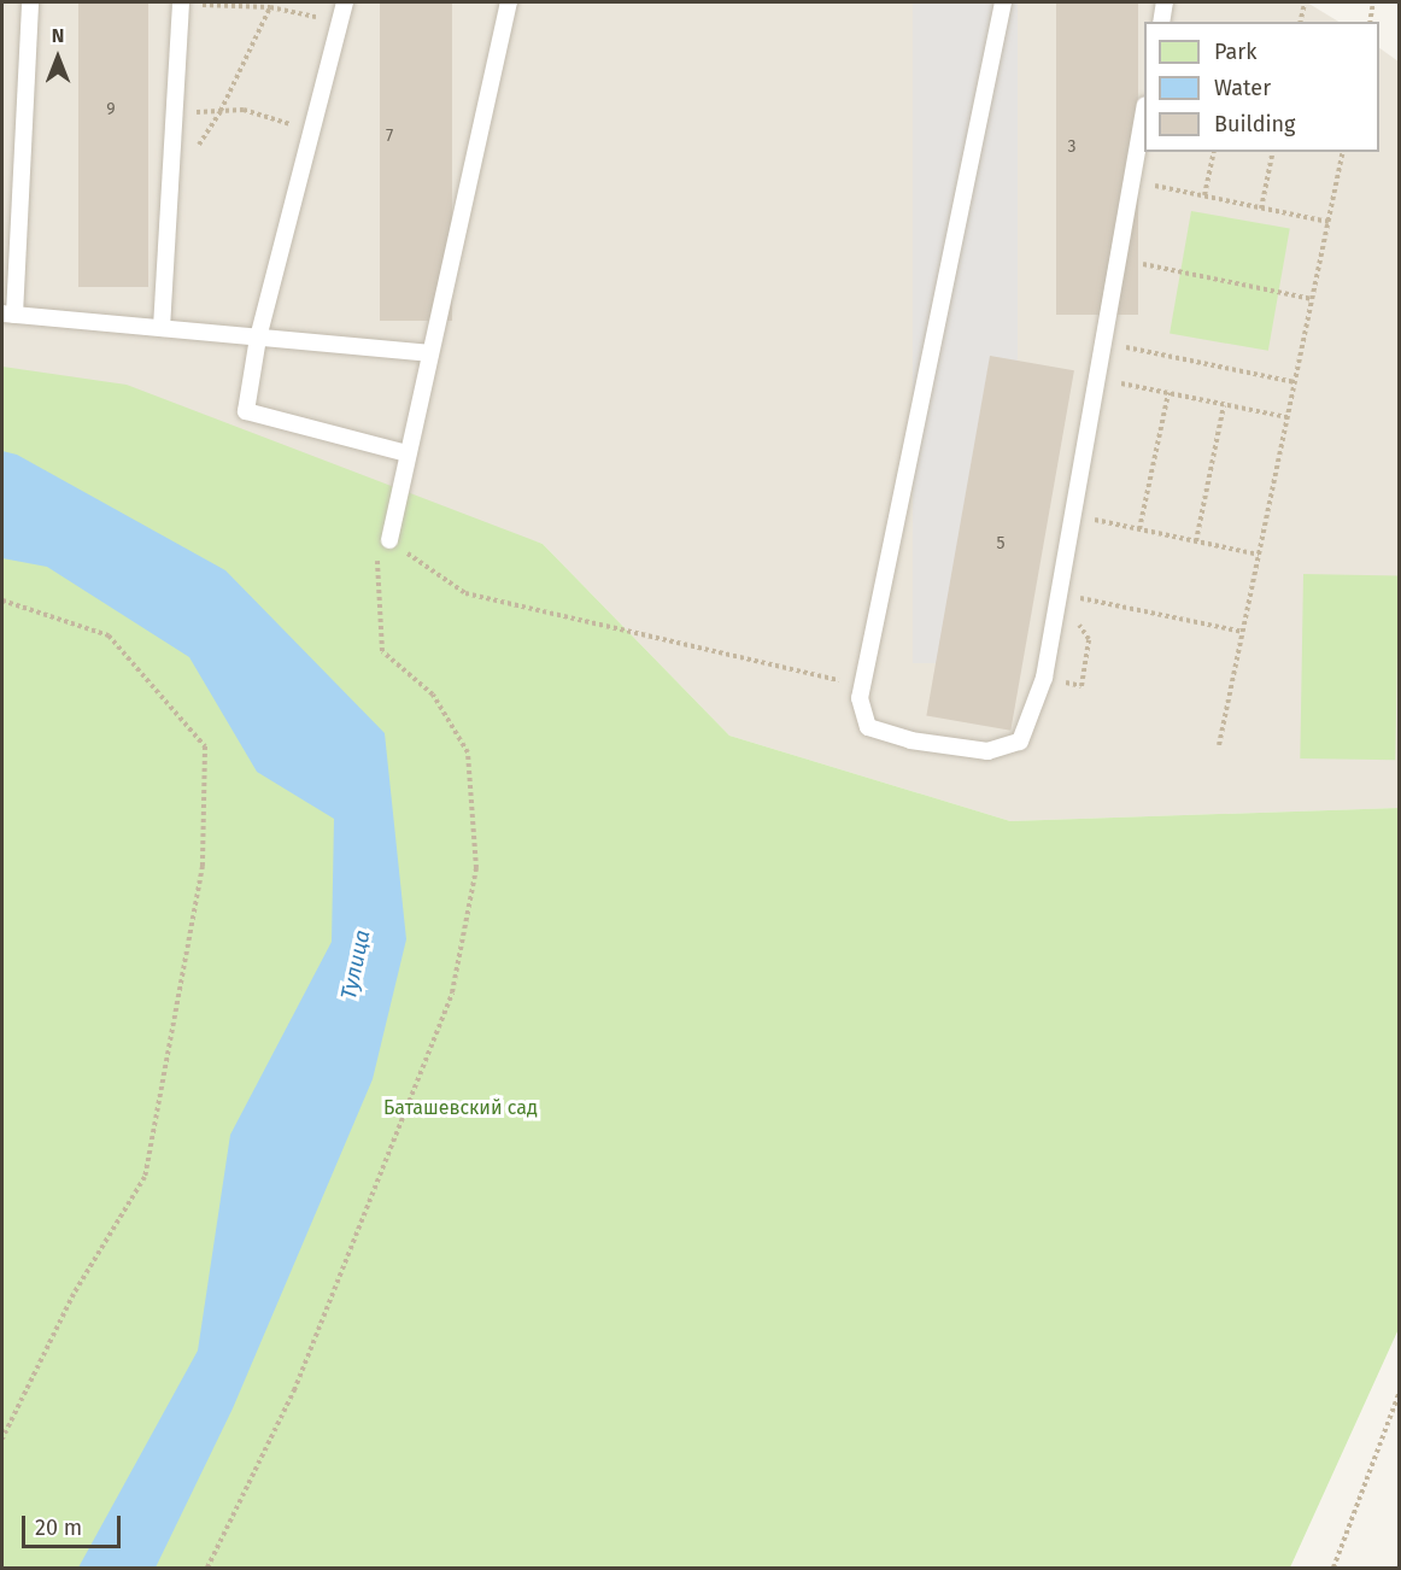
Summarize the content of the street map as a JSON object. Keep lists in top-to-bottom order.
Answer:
{
  "water": ["Тулица"],
  "parks": ["Баташевский сад"],
  "house_numbers": [
    "9",
    "7",
    "3",
    "5"
  ],
  "legend": ["Park", "Water", "Building"],
  "scale_bar": "20 m",
  "north": "top"
}
